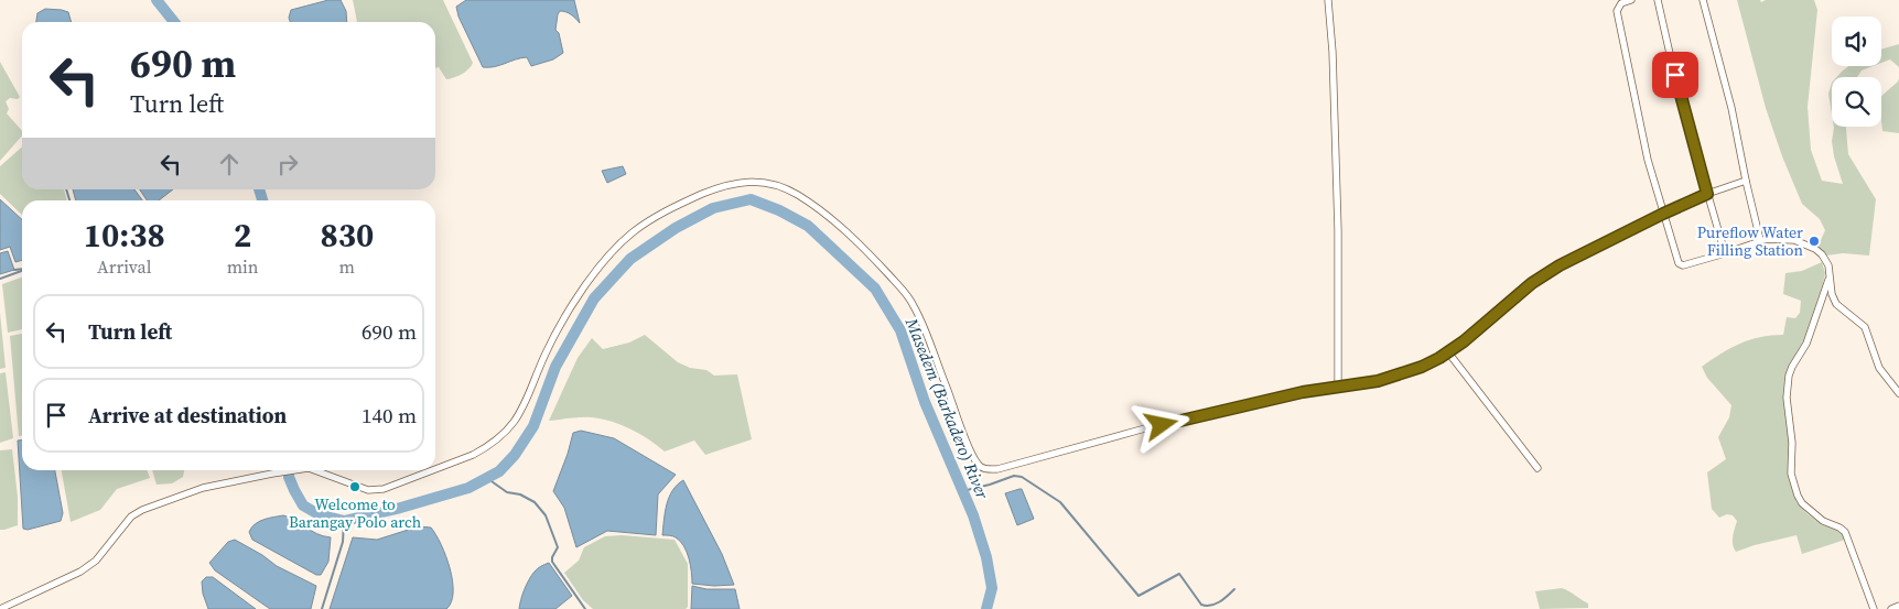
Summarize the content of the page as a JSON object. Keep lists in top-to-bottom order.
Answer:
{
  "water": ["Masedem (Barkadero) River"],
  "places": ["Pureflow Water Filling Station", "Welcome to Barangay Polo arch"],
  "page": {
    "turn": ["690 m", "Turn left"],
    "eta": [
      "10:38",
      "Arrival",
      "2",
      "min",
      "830",
      "m"
    ],
    "list": [
      {
        "name": "Turn left",
        "value": "690 m"
      },
      {
        "name": "Arrive at destination",
        "value": "140 m"
      }
    ]
  }
}
